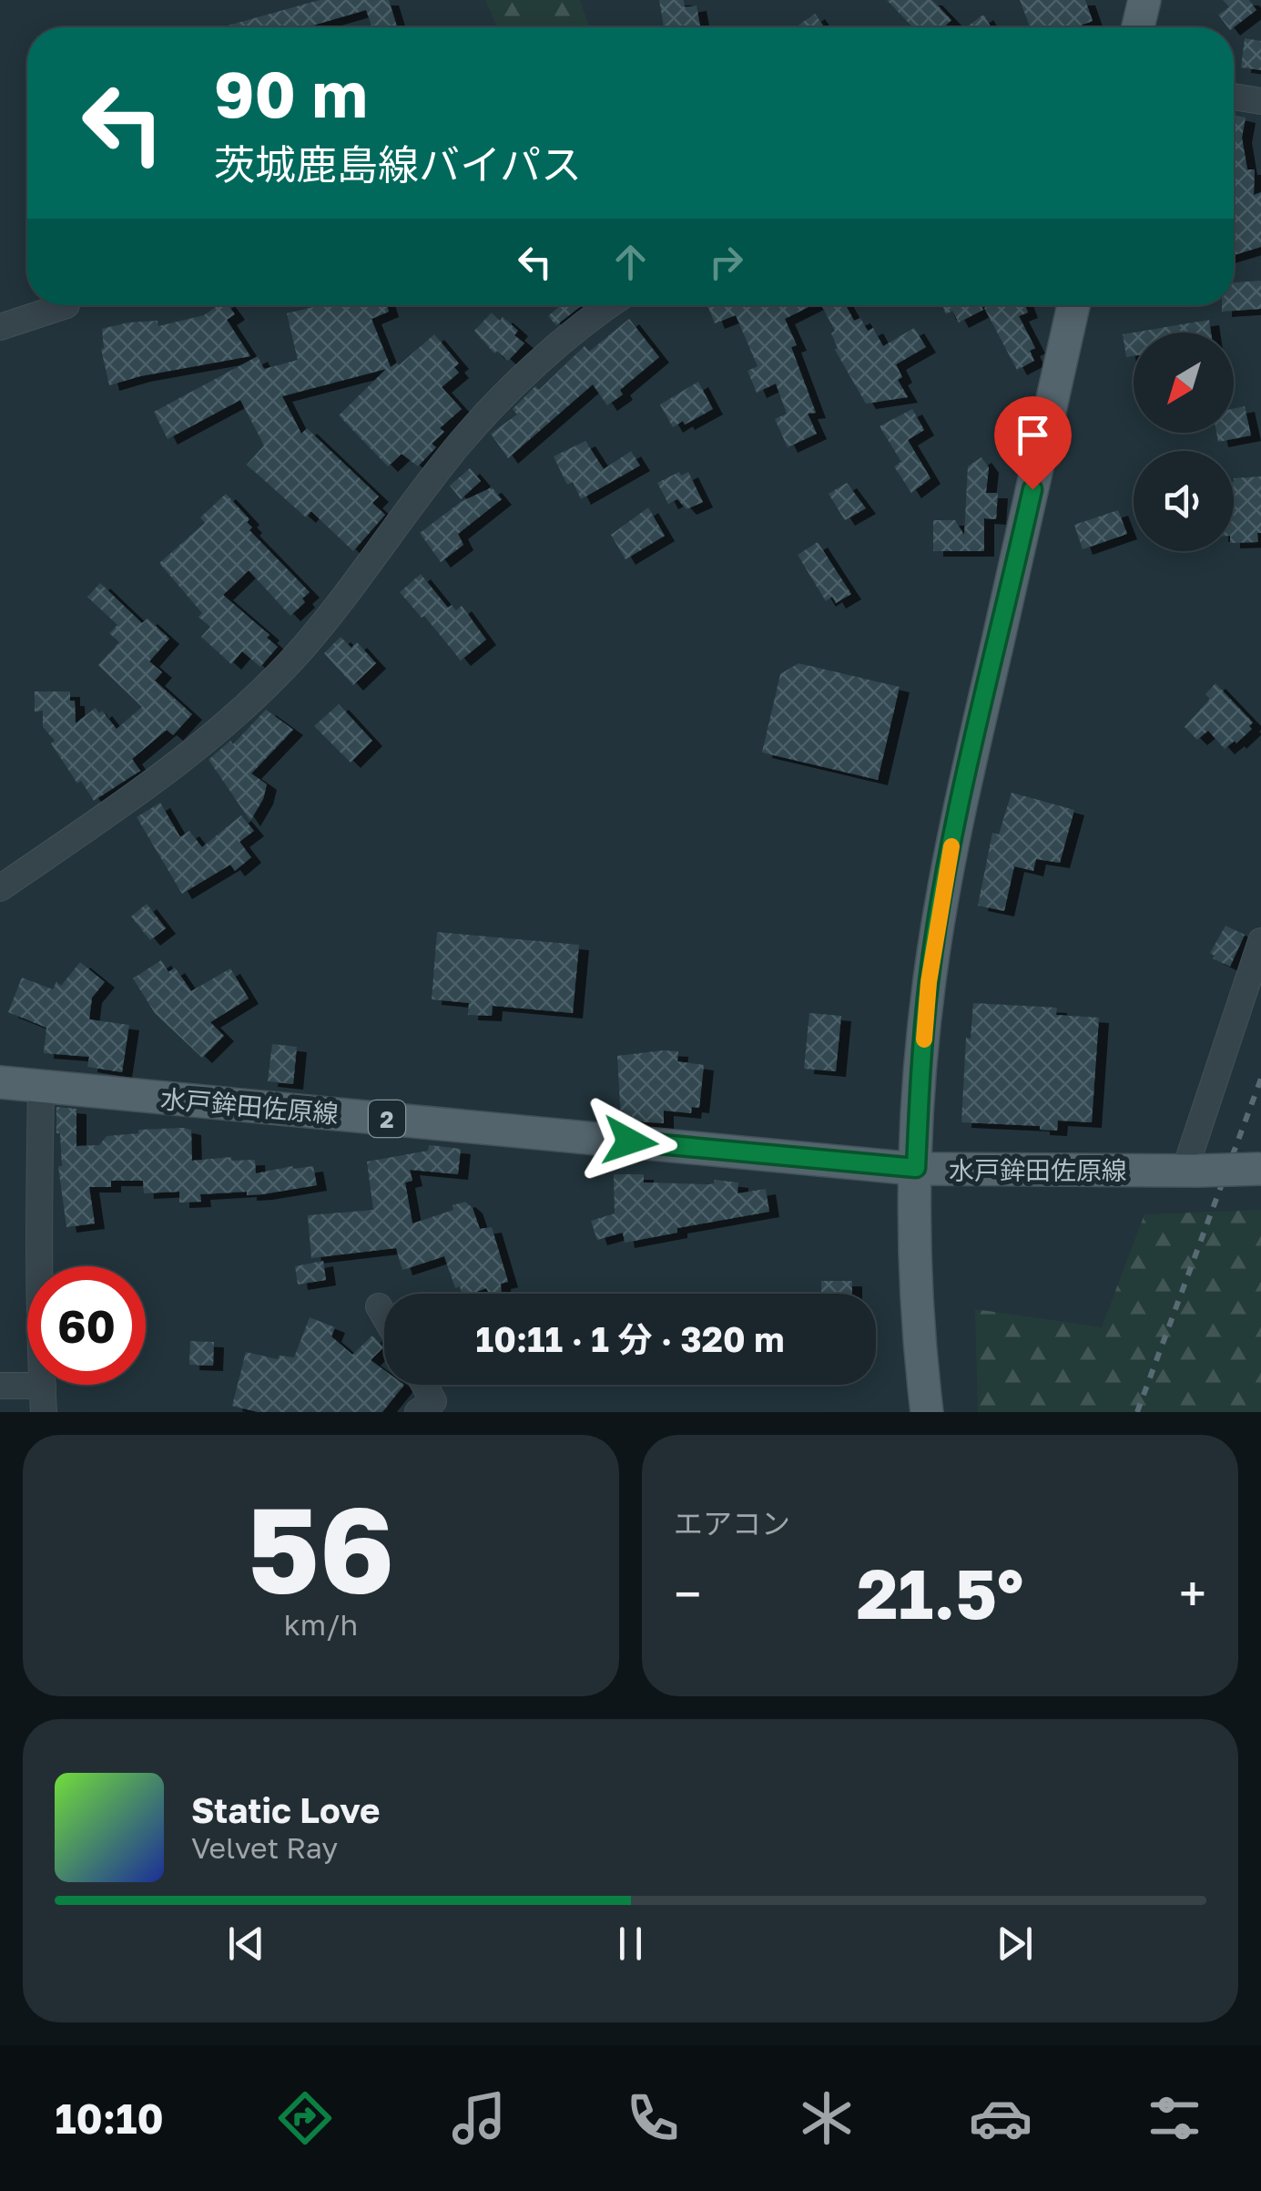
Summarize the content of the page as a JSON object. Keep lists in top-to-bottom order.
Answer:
{
  "streets": {
    "main road": ["水戸鉾田佐原線", "2"]
  },
  "north": "bottom left",
  "page": {
    "turn": ["90 m", "茨城鹿島線バイパス"],
    "limit": "60",
    "trip": "10:11 · 1 分 · 320 m",
    "tile": [
      ["56", "km/h"],
      "エアコン"
    ],
    "heat": ["−", "21.5°", "+"],
    "song": ["Static Love", "Velvet Ray"],
    "tabs": "10:10"
  }
}
